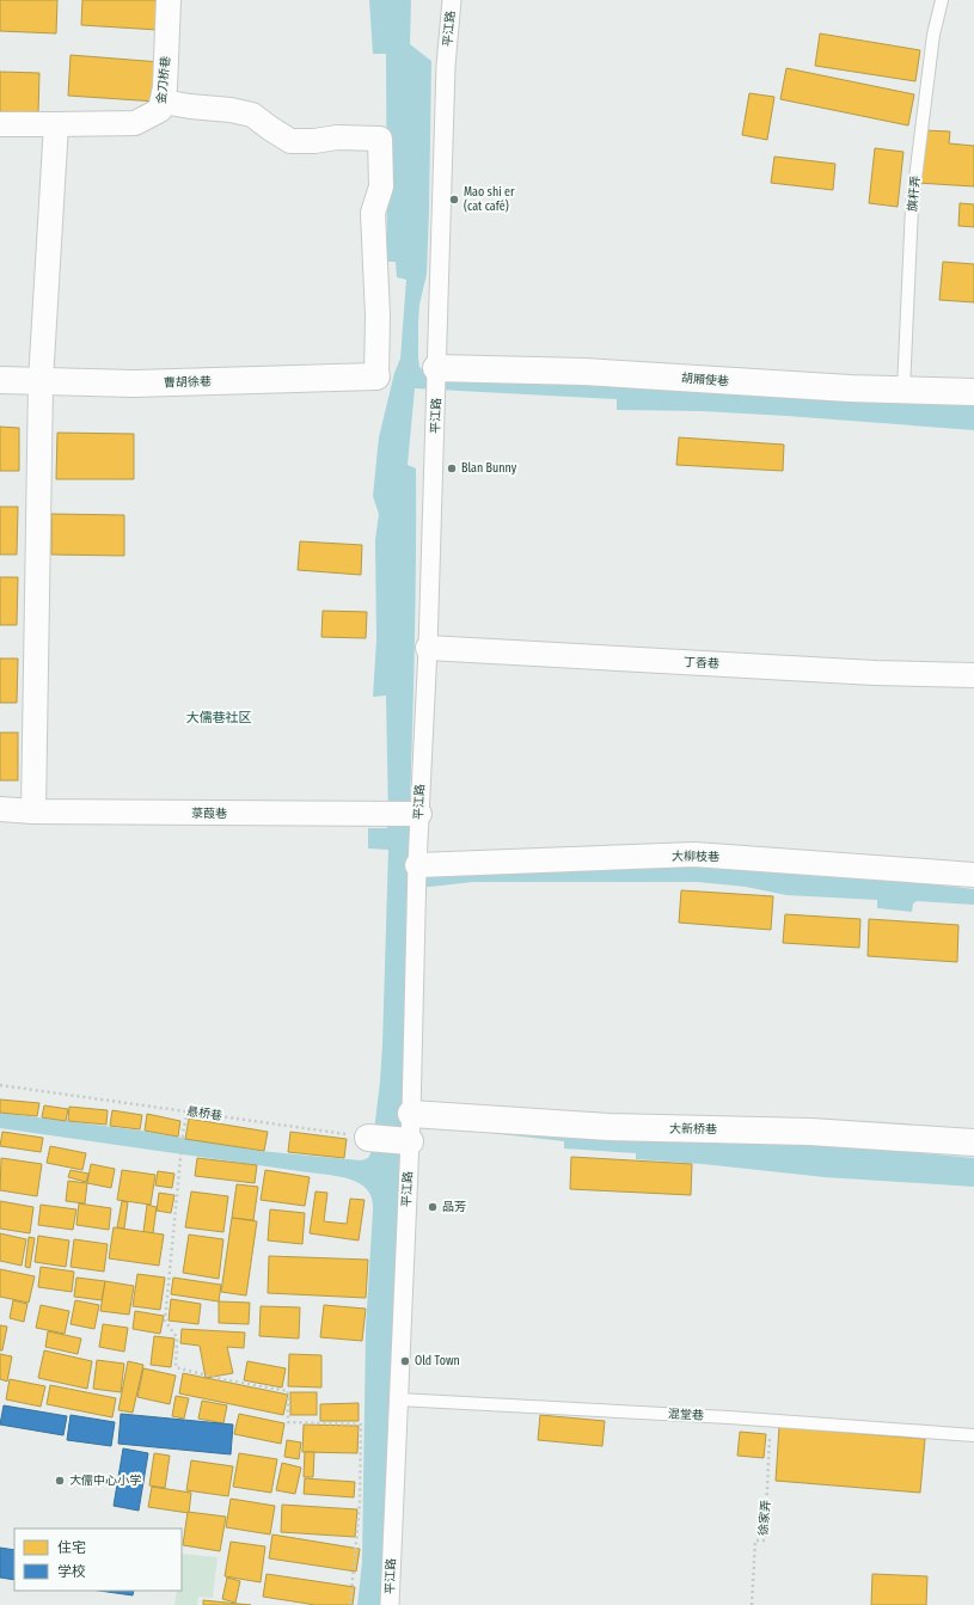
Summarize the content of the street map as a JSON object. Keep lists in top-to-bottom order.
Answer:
{
  "streets": {
    "street": [
      "平江路",
      "金刀桥巷",
      "胡厢使巷",
      "曹胡徐巷",
      "丁香巷",
      "菉葭巷",
      "大柳枝巷",
      "大新桥巷"
    ],
    "lane": ["旗杆弄", "混堂巷"],
    "path": ["悬桥巷", "徐家弄"]
  },
  "crossings": [
    ["平江路", "胡厢使巷"],
    ["平江路", "丁香巷"],
    ["平江路", "菉葭巷"],
    ["平江路", "大柳枝巷"],
    ["平江路", "大新桥巷"],
    ["平江路", "混堂巷"],
    ["旗杆弄", "胡厢使巷"],
    ["混堂巷", "徐家弄"]
  ],
  "districts": ["大儒巷社区"],
  "places": [
    "Mao shi er (cat café)",
    "Blan Bunny",
    "品芳",
    "Old Town",
    "大儒中心小学"
  ],
  "legend": ["住宅", "学校"]
}
